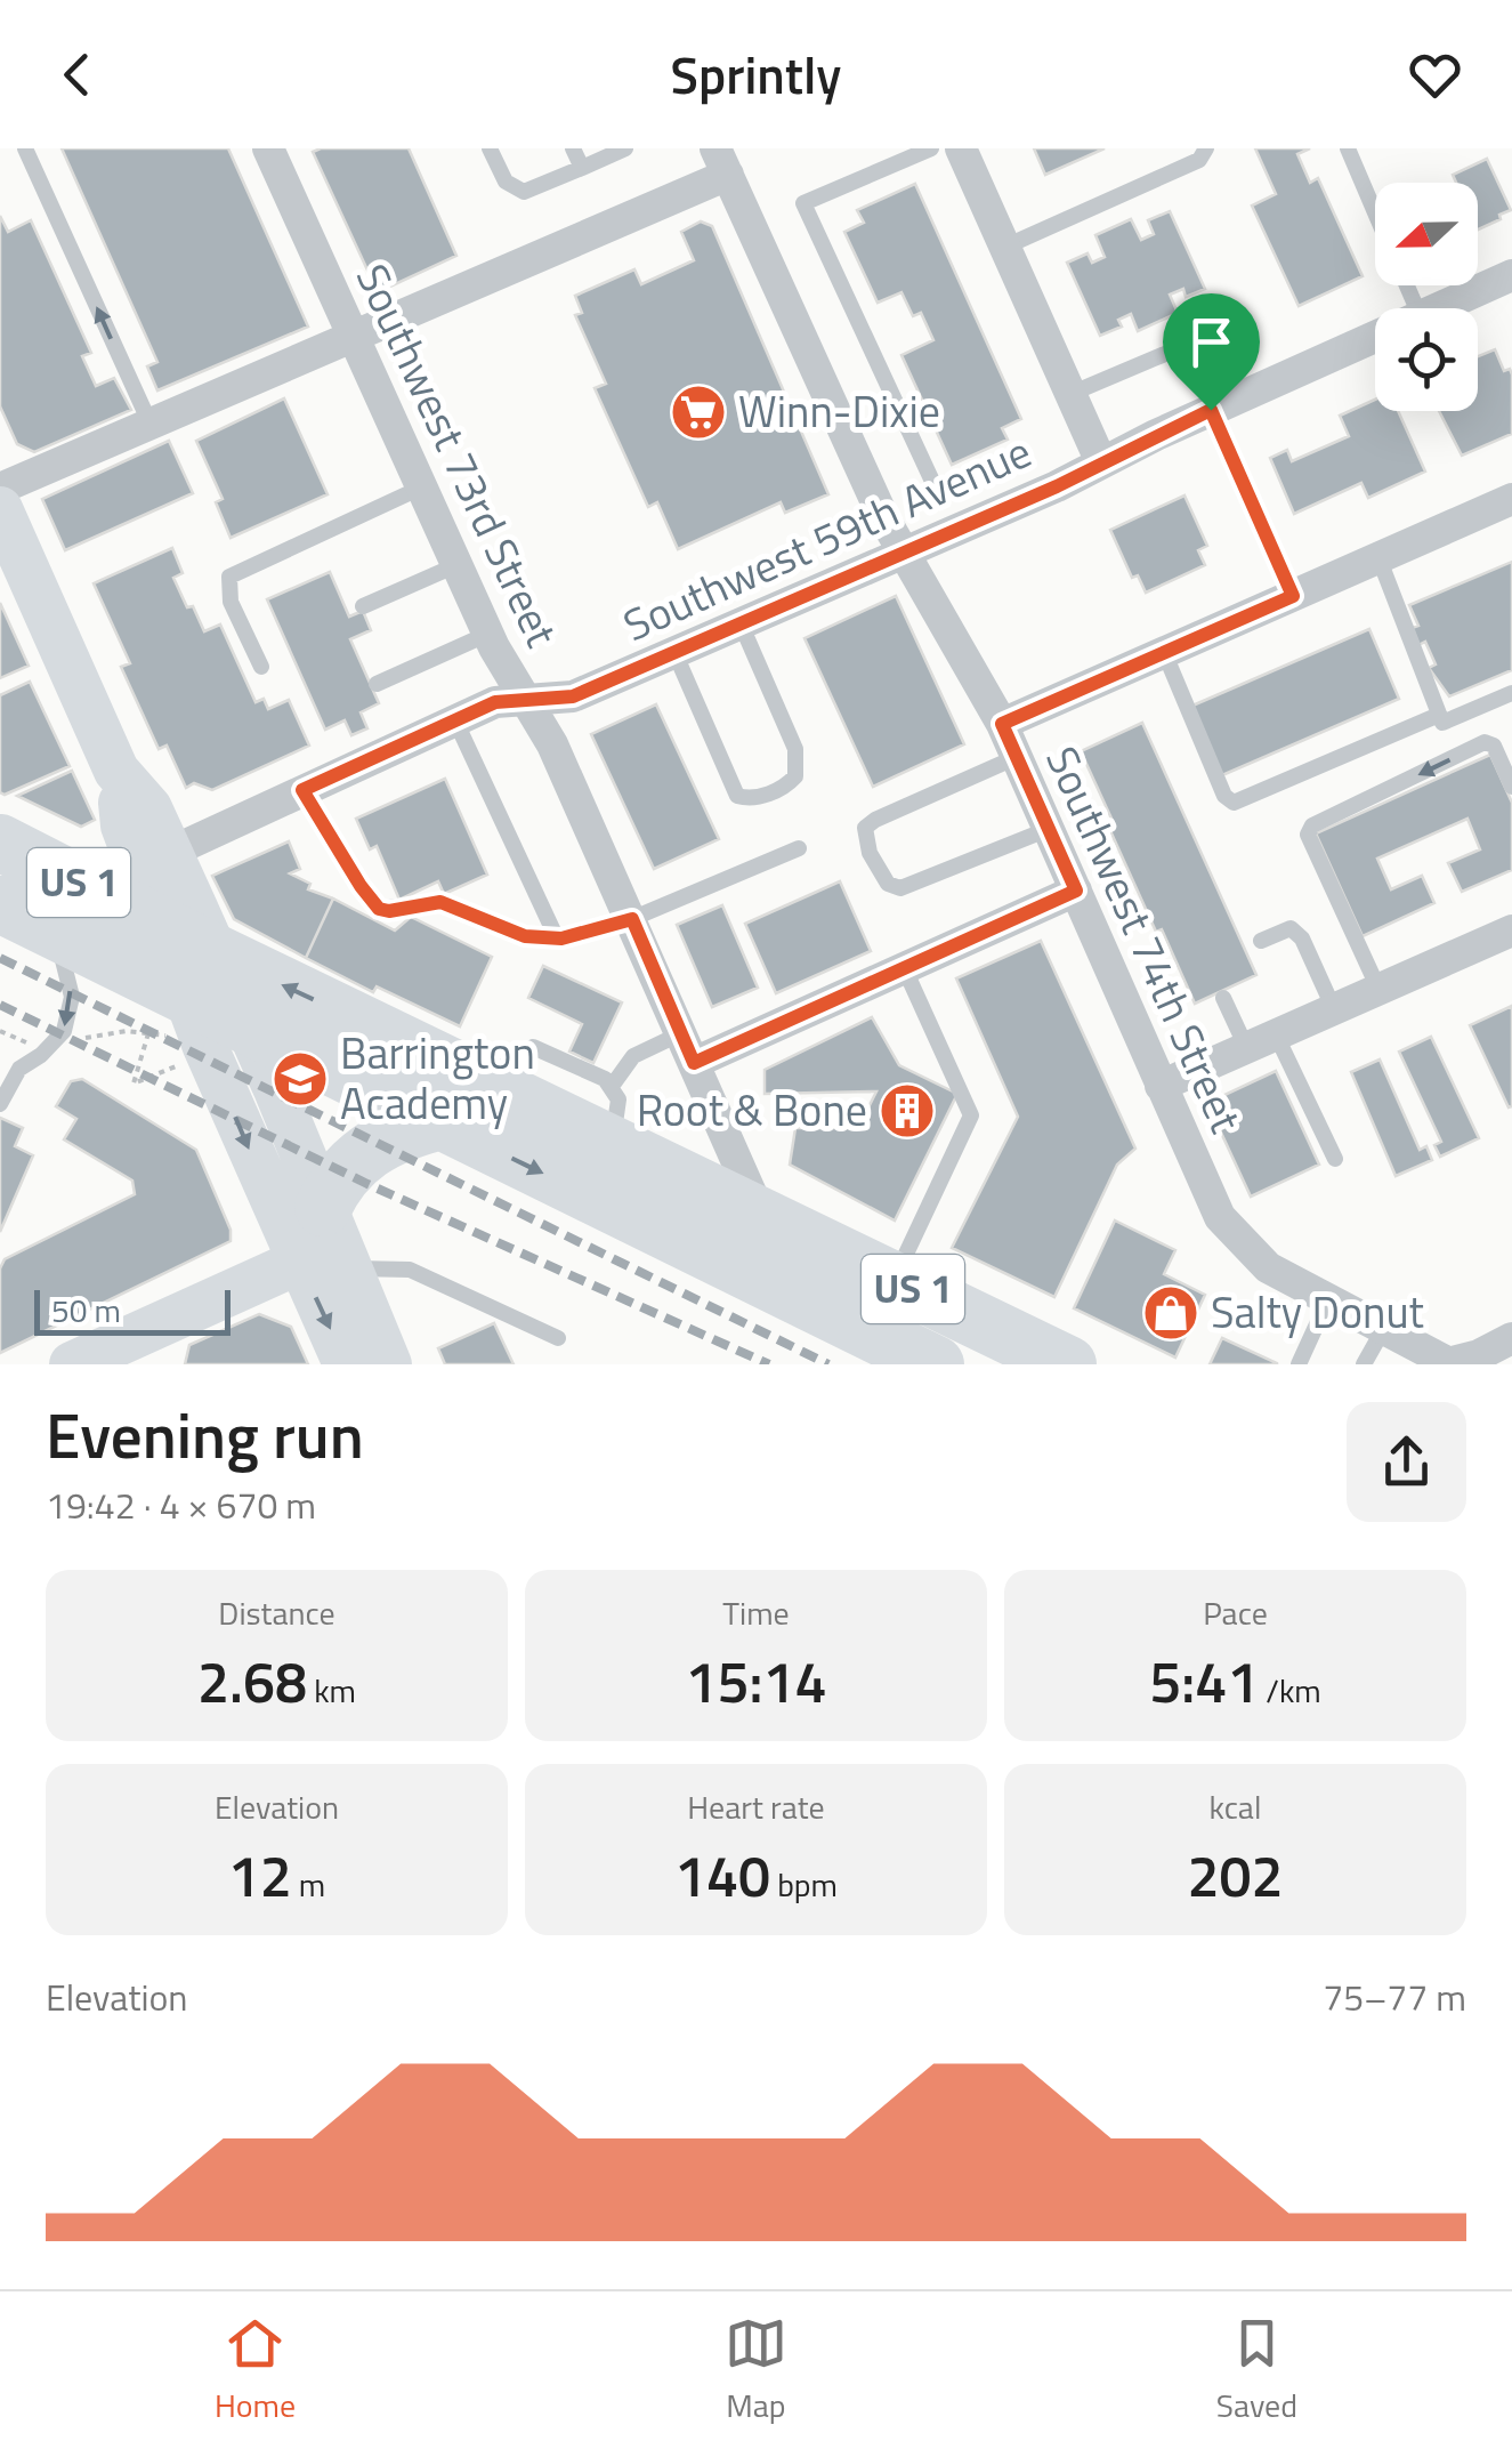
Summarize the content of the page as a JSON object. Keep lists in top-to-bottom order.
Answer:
{
  "streets": {
    "highway": ["US 1"],
    "street": ["Southwest 73rd Street", "Southwest 59th Avenue", "Southwest 74th Street"]
  },
  "crossings": [
    ["Southwest 73rd Street", "Southwest 59th Avenue"],
    ["Southwest 73rd Street", "US 1"],
    ["Southwest 59th Avenue", "Southwest 74th Street"]
  ],
  "places": {
    "supermarket": ["Winn-Dixie"],
    "school or university": ["Barrington Academy"],
    "building": ["Root & Bone"],
    "shop": ["Salty Donut"]
  },
  "scale_bar": "50 m",
  "north": "left",
  "page": {
    "header": "Sprintly",
    "scale": "50 m",
    "heading": ["Evening run", "19:42 · 4 × 670 m"],
    "stats": [
      ["Distance", "2.68 km"],
      ["Time", "15:14"],
      ["Pace", "5:41 /km"],
      ["Elevation", "12 m"],
      ["Heart rate", "140 bpm"],
      ["kcal", "202"]
    ],
    "chart": ["Elevation", "75–77 m"],
    "tabs": ["Home", "Map", "Saved"]
  }
}
